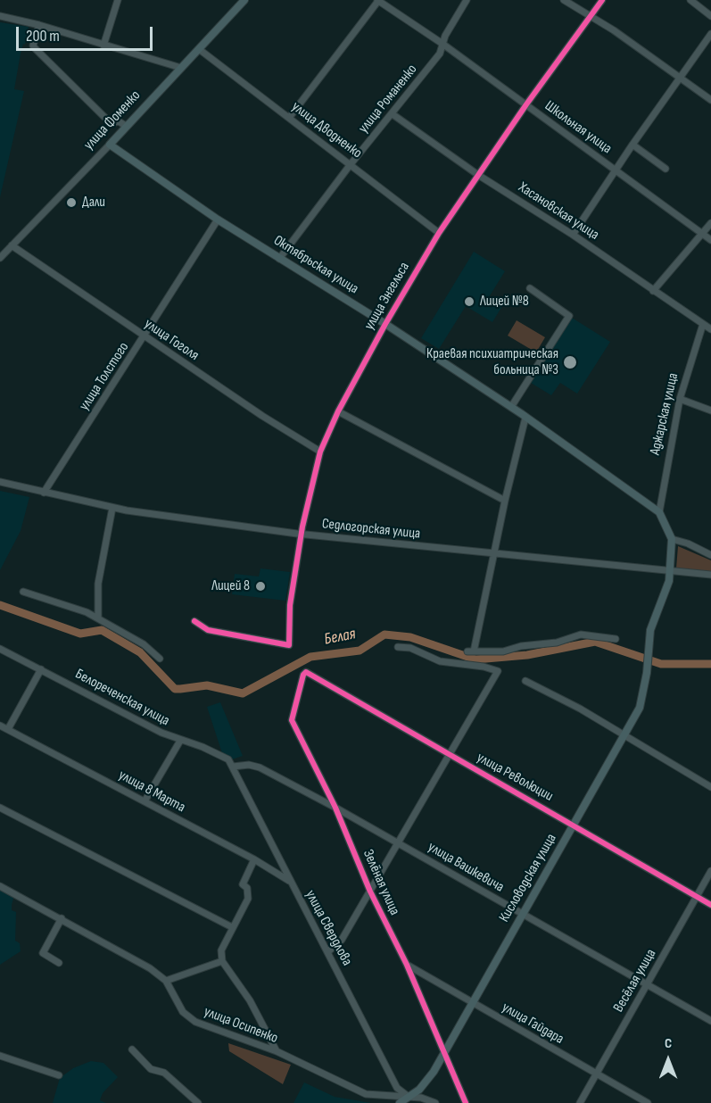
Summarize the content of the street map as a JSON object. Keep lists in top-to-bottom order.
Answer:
{
  "streets": {
    "main road": ["улица Фоменко", "Октябрьская улица", "Кисловодская улица"],
    "street": [
      "улица Романенко",
      "Школьная улица",
      "улица Дводненко",
      "Хасановская улица",
      "улица Энгельса",
      "улица Гоголя",
      "улица Толстого",
      "Аджарская улица",
      "Седлогорская улица",
      "Белореченская улица",
      "улица Революции",
      "улица 8 Марта",
      "улица Вашкевича",
      "Зелёная улица",
      "улица Свердлова",
      "Весёлая улица",
      "улица Гайдара",
      "улица Осипенко"
    ]
  },
  "crossings": [
    ["улица Романенко", "Школьная улица"],
    ["улица Романенко", "улица Дводненко"],
    ["улица Романенко", "Хасановская улица"],
    ["улица Романенко", "Октябрьская улица"],
    ["улица Фоменко", "улица Дводненко"],
    ["улица Фоменко", "Октябрьская улица"],
    ["улица Фоменко", "улица Гоголя"],
    ["Школьная улица", "улица Энгельса"],
    ["улица Дводненко", "улица Энгельса"],
    ["Хасановская улица", "улица Энгельса"],
    ["Хасановская улица", "Аджарская улица"],
    ["Октябрьская улица", "улица Энгельса"],
    ["Октябрьская улица", "улица Толстого"],
    ["Октябрьская улица", "Аджарская улица"],
    ["улица Энгельса", "улица Гоголя"],
    ["улица Энгельса", "Седлогорская улица"],
    ["улица Гоголя", "улица Толстого"],
    ["улица Толстого", "Седлогорская улица"],
    ["Седлогорская улица", "Кисловодская улица"],
    ["Белореченская улица", "улица Вашкевича"],
    ["Белореченская улица", "улица Свердлова"],
    ["улица Революции", "Кисловодская улица"],
    ["улица Революции", "Зелёная улица"],
    ["улица Революции", "Весёлая улица"],
    ["улица 8 Марта", "улица Свердлова"],
    ["улица Вашкевича", "Кисловодская улица"],
    ["улица Вашкевича", "Зелёная улица"],
    ["улица Вашкевича", "улица Свердлова"],
    ["улица Вашкевича", "Весёлая улица"],
    ["Кисловодская улица", "Зелёная улица"],
    ["Кисловодская улица", "улица Свердлова"],
    ["Кисловодская улица", "улица Гайдара"],
    ["Кисловодская улица", "улица Осипенко"],
    ["Зелёная улица", "улица Гайдара"],
    ["улица Свердлова", "улица Осипенко"],
    ["Весёлая улица", "улица Гайдара"]
  ],
  "water": ["Белая"],
  "places": [
    "Дали",
    "Лицей №8",
    "Краевая психиатрическая больница №3",
    "Лицей 8"
  ],
  "scale_bar": "200 m",
  "north": "top"
}
